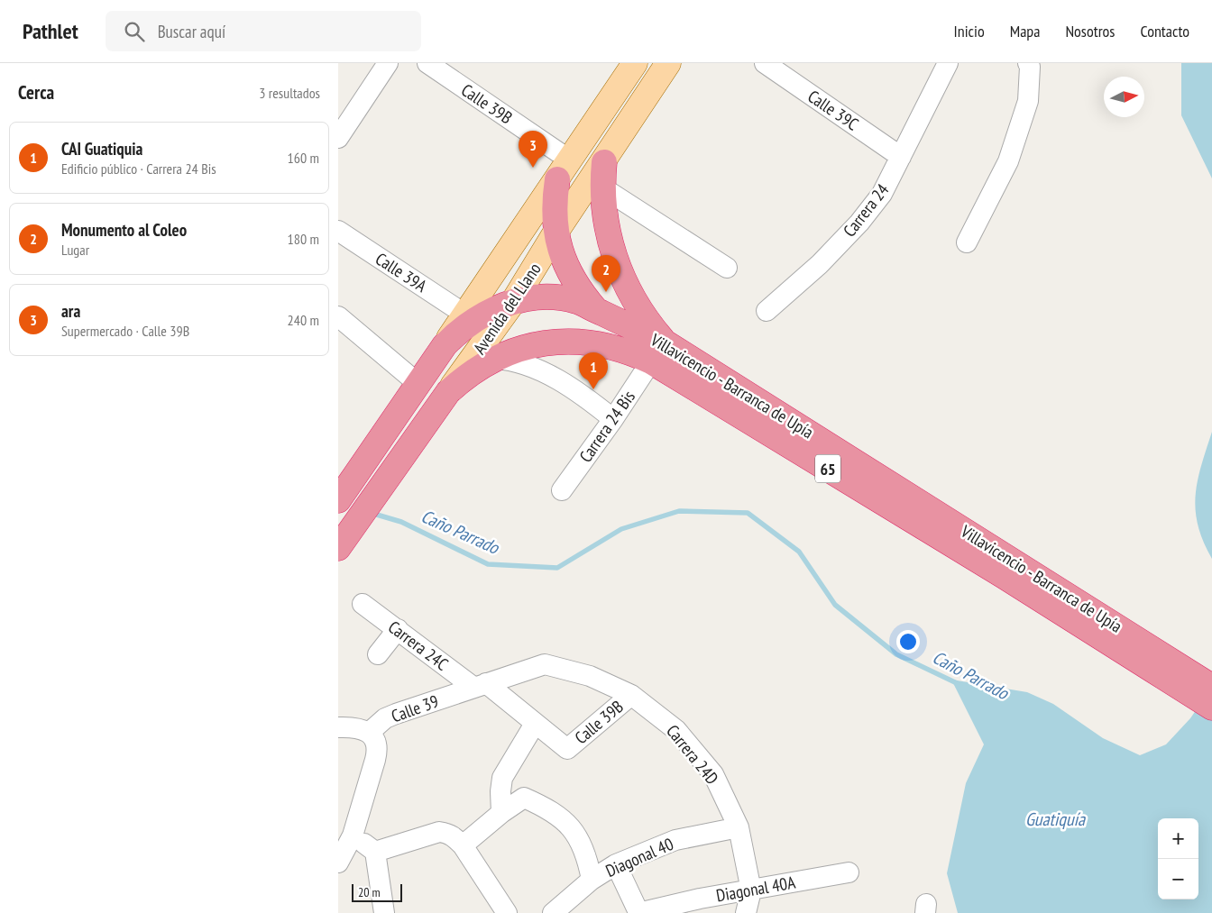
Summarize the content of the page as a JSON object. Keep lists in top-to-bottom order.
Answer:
{
  "streets": {
    "highway": ["Avenida del Llano", "Villavicencio - Barranca de Upía", "65"],
    "street": [
      "Calle 39B",
      "Calle 39C",
      "Carrera 24",
      "Calle 39A",
      "Carrera 24 Bis",
      "Carrera 24C",
      "Calle 39",
      "Carrera 24D",
      "Diagonal 40",
      "Diagonal 40A"
    ]
  },
  "crossings": [
    ["Calle 39B", "Avenida del Llano"],
    ["Calle 39B", "Carrera 24C"],
    ["Calle 39B", "Carrera 24D"],
    ["Calle 39C", "Carrera 24"],
    ["Calle 39A", "Avenida del Llano"],
    ["Avenida del Llano", "Villavicencio - Barranca de Upía"],
    ["Villavicencio - Barranca de Upía", "Carrera 24 Bis"],
    ["Carrera 24C", "Calle 39"],
    ["Calle 39", "Carrera 24D"],
    ["Carrera 24D", "Diagonal 40"],
    ["Carrera 24D", "Diagonal 40A"]
  ],
  "water": ["Caño Parrado", "Guatiquía"],
  "scale_bar": "20 m",
  "north": "right",
  "page": {
    "header": "Pathlet",
    "search": "Buscar aquí",
    "nav": [
      "Inicio",
      "Mapa",
      "Nosotros",
      "Contacto"
    ],
    "heading": ["Cerca", "3 resultados"],
    "list": [
      {
        "mark": "1",
        "name": "CAI Guatiquia",
        "note": "Edificio público · Carrera 24 Bis",
        "value": "160 m"
      },
      {
        "mark": "2",
        "name": "Monumento al Coleo",
        "note": "Lugar",
        "value": "180 m"
      },
      {
        "mark": "3",
        "name": "ara",
        "note": "Supermercado · Calle 39B",
        "value": "240 m"
      }
    ],
    "pins": ["3", "2", "1"],
    "map_buttons": ["+", "−"],
    "scale": "20 m"
  }
}
